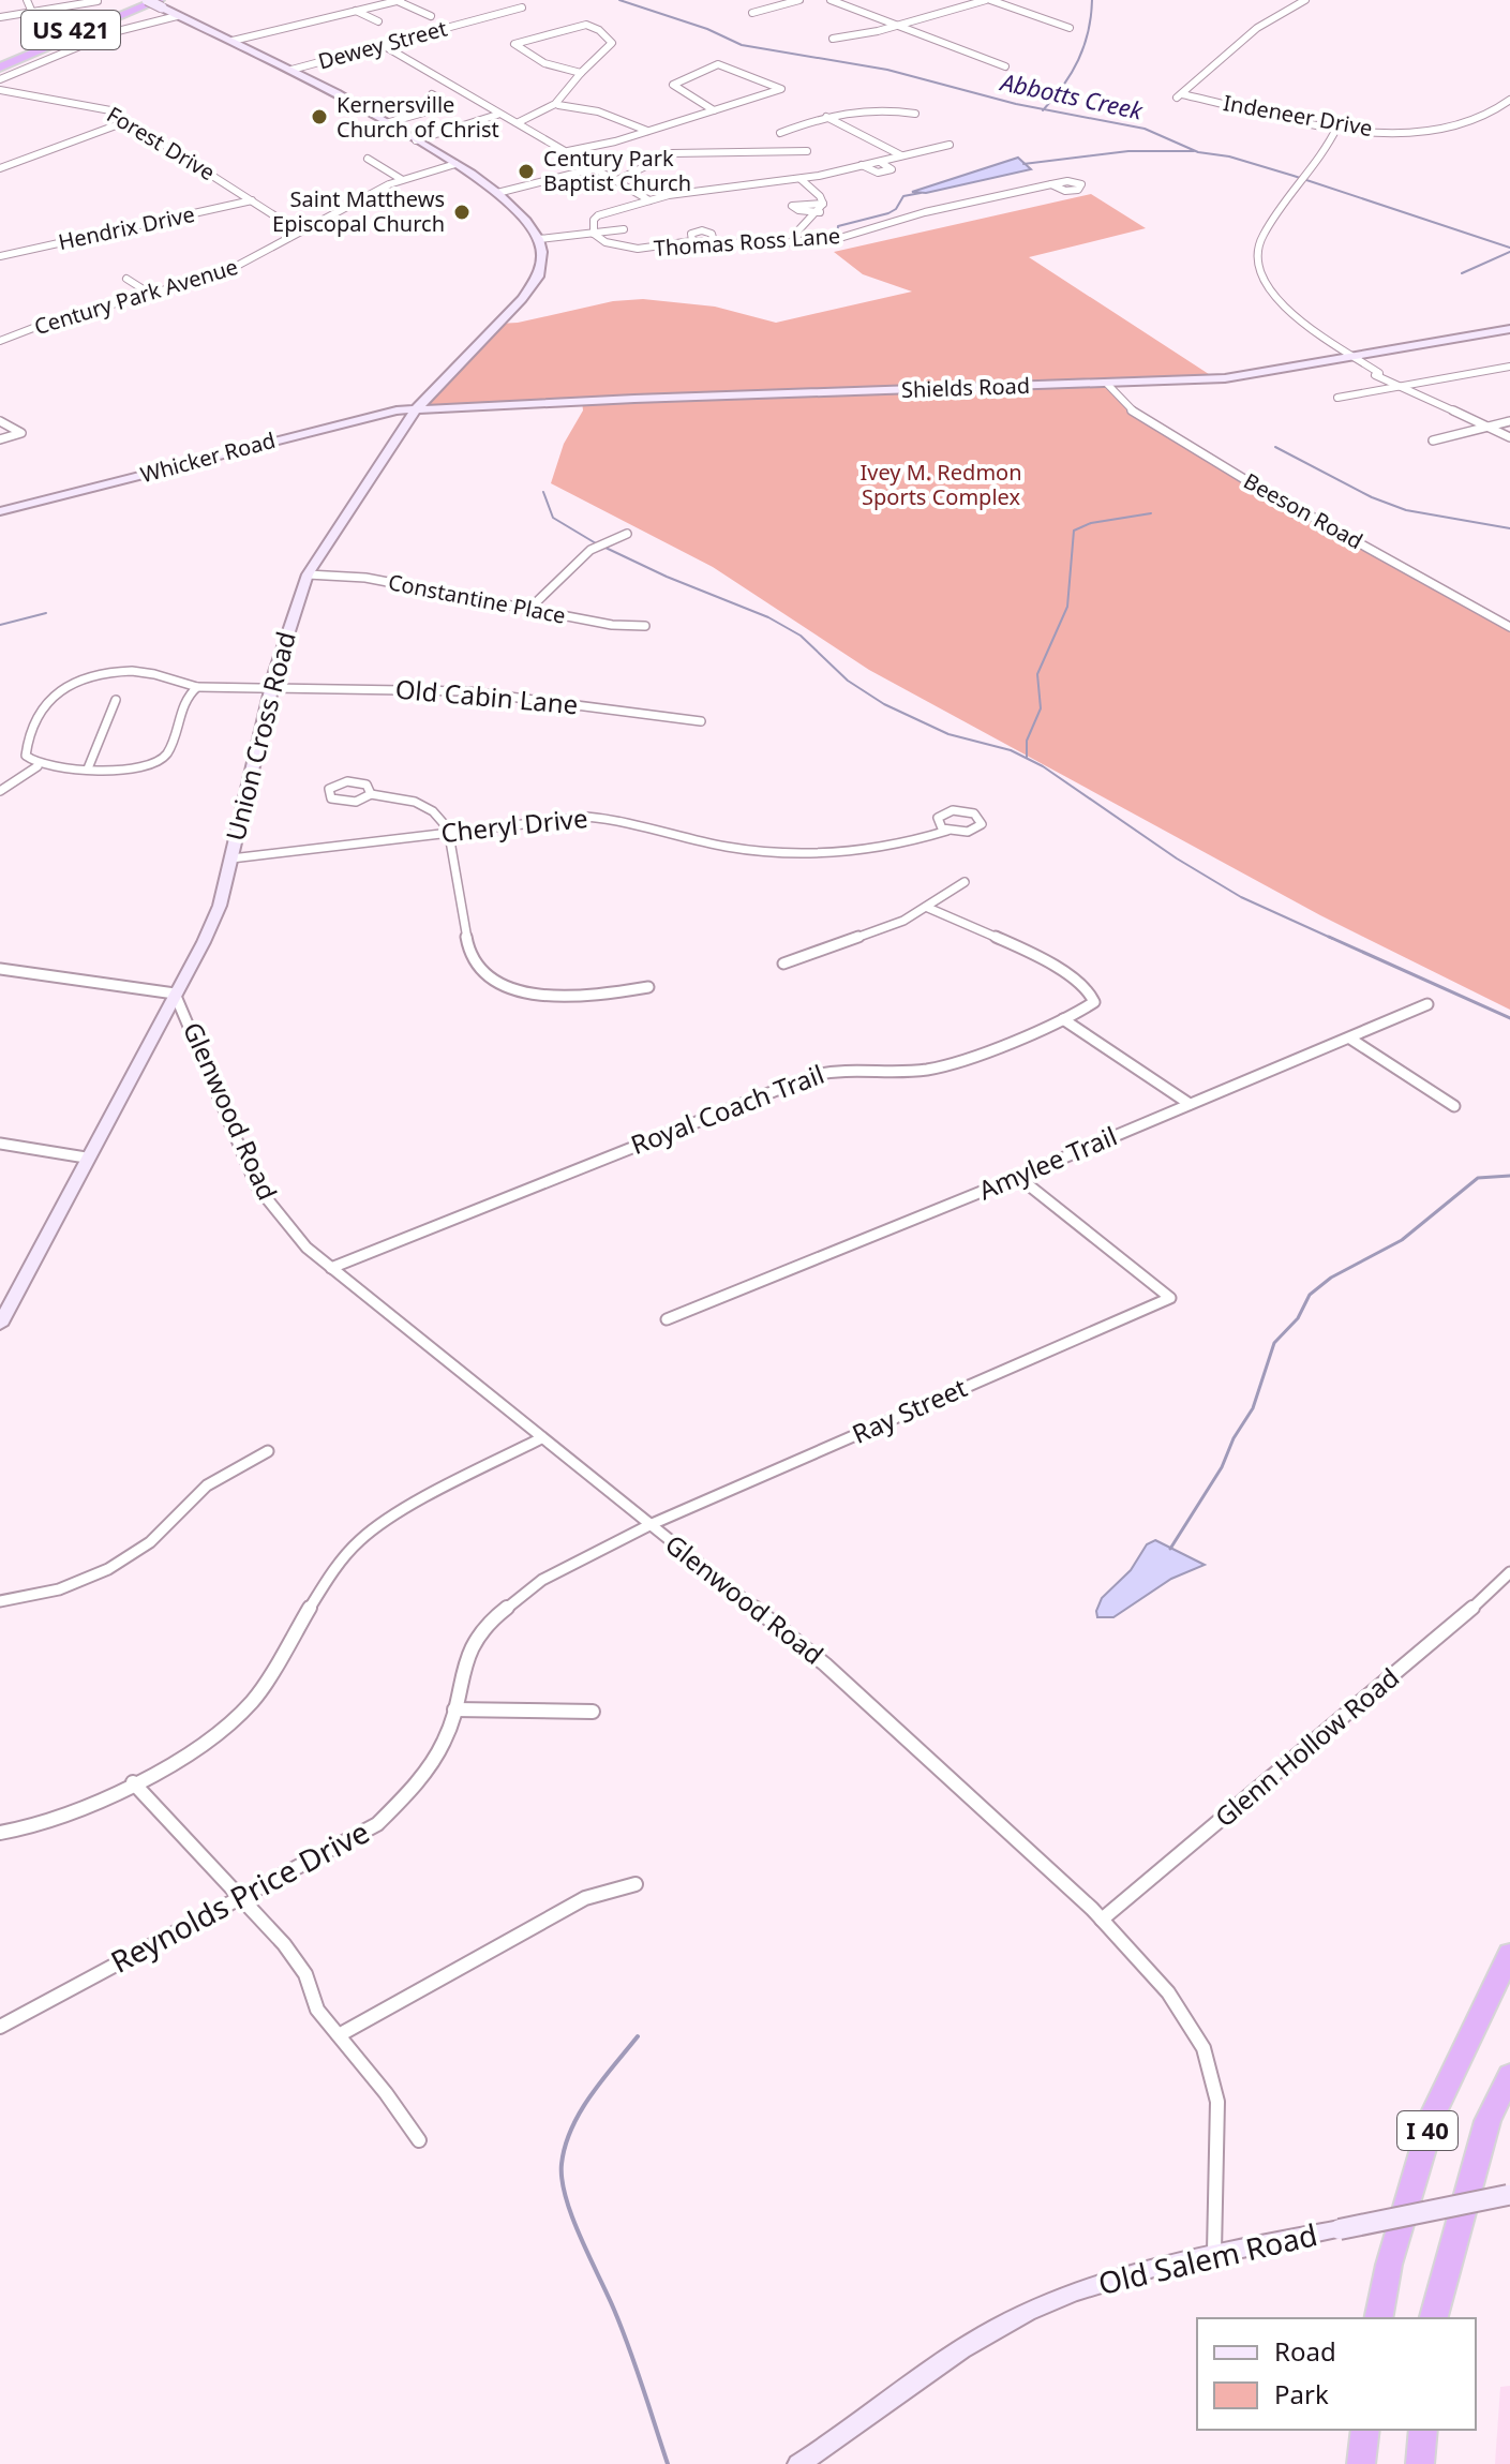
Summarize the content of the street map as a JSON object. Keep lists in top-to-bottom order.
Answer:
{
  "streets": {
    "highway": ["US 421", "I 40"],
    "main road": [
      "Shields Road",
      "Whicker Road",
      "Union Cross Road",
      "Old Salem Road"
    ],
    "street": [
      "Dewey Street",
      "Indeneer Drive",
      "Forest Drive",
      "Hendrix Drive",
      "Thomas Ross Lane",
      "Century Park Avenue",
      "Beeson Road",
      "Constantine Place",
      "Old Cabin Lane",
      "Cheryl Drive",
      "Royal Coach Trail",
      "Glenwood Road",
      "Amylee Trail",
      "Ray Street",
      "Glenn Hollow Road",
      "Reynolds Price Drive"
    ]
  },
  "crossings": [
    ["Forest Drive", "Hendrix Drive"],
    ["Forest Drive", "Century Park Avenue"],
    ["Shields Road", "Whicker Road"],
    ["Shields Road", "Beeson Road"],
    ["Shields Road", "Union Cross Road"],
    ["Whicker Road", "Union Cross Road"],
    ["Constantine Place", "Union Cross Road"],
    ["Old Cabin Lane", "Union Cross Road"],
    ["Union Cross Road", "Cheryl Drive"],
    ["Union Cross Road", "Glenwood Road"],
    ["Royal Coach Trail", "Glenwood Road"],
    ["Glenwood Road", "Ray Street"],
    ["Glenwood Road", "Glenn Hollow Road"],
    ["Glenwood Road", "Reynolds Price Drive"],
    ["Glenwood Road", "Old Salem Road"],
    ["Amylee Trail", "Ray Street"],
    ["Ray Street", "Reynolds Price Drive"]
  ],
  "water": ["Abbotts Creek"],
  "parks": ["Ivey M. Redmon Sports Complex"],
  "places": ["Kernersville Church of Christ", "Century Park Baptist Church", "Saint Matthews Episcopal Church"],
  "legend": ["Road", "Park"]
}
